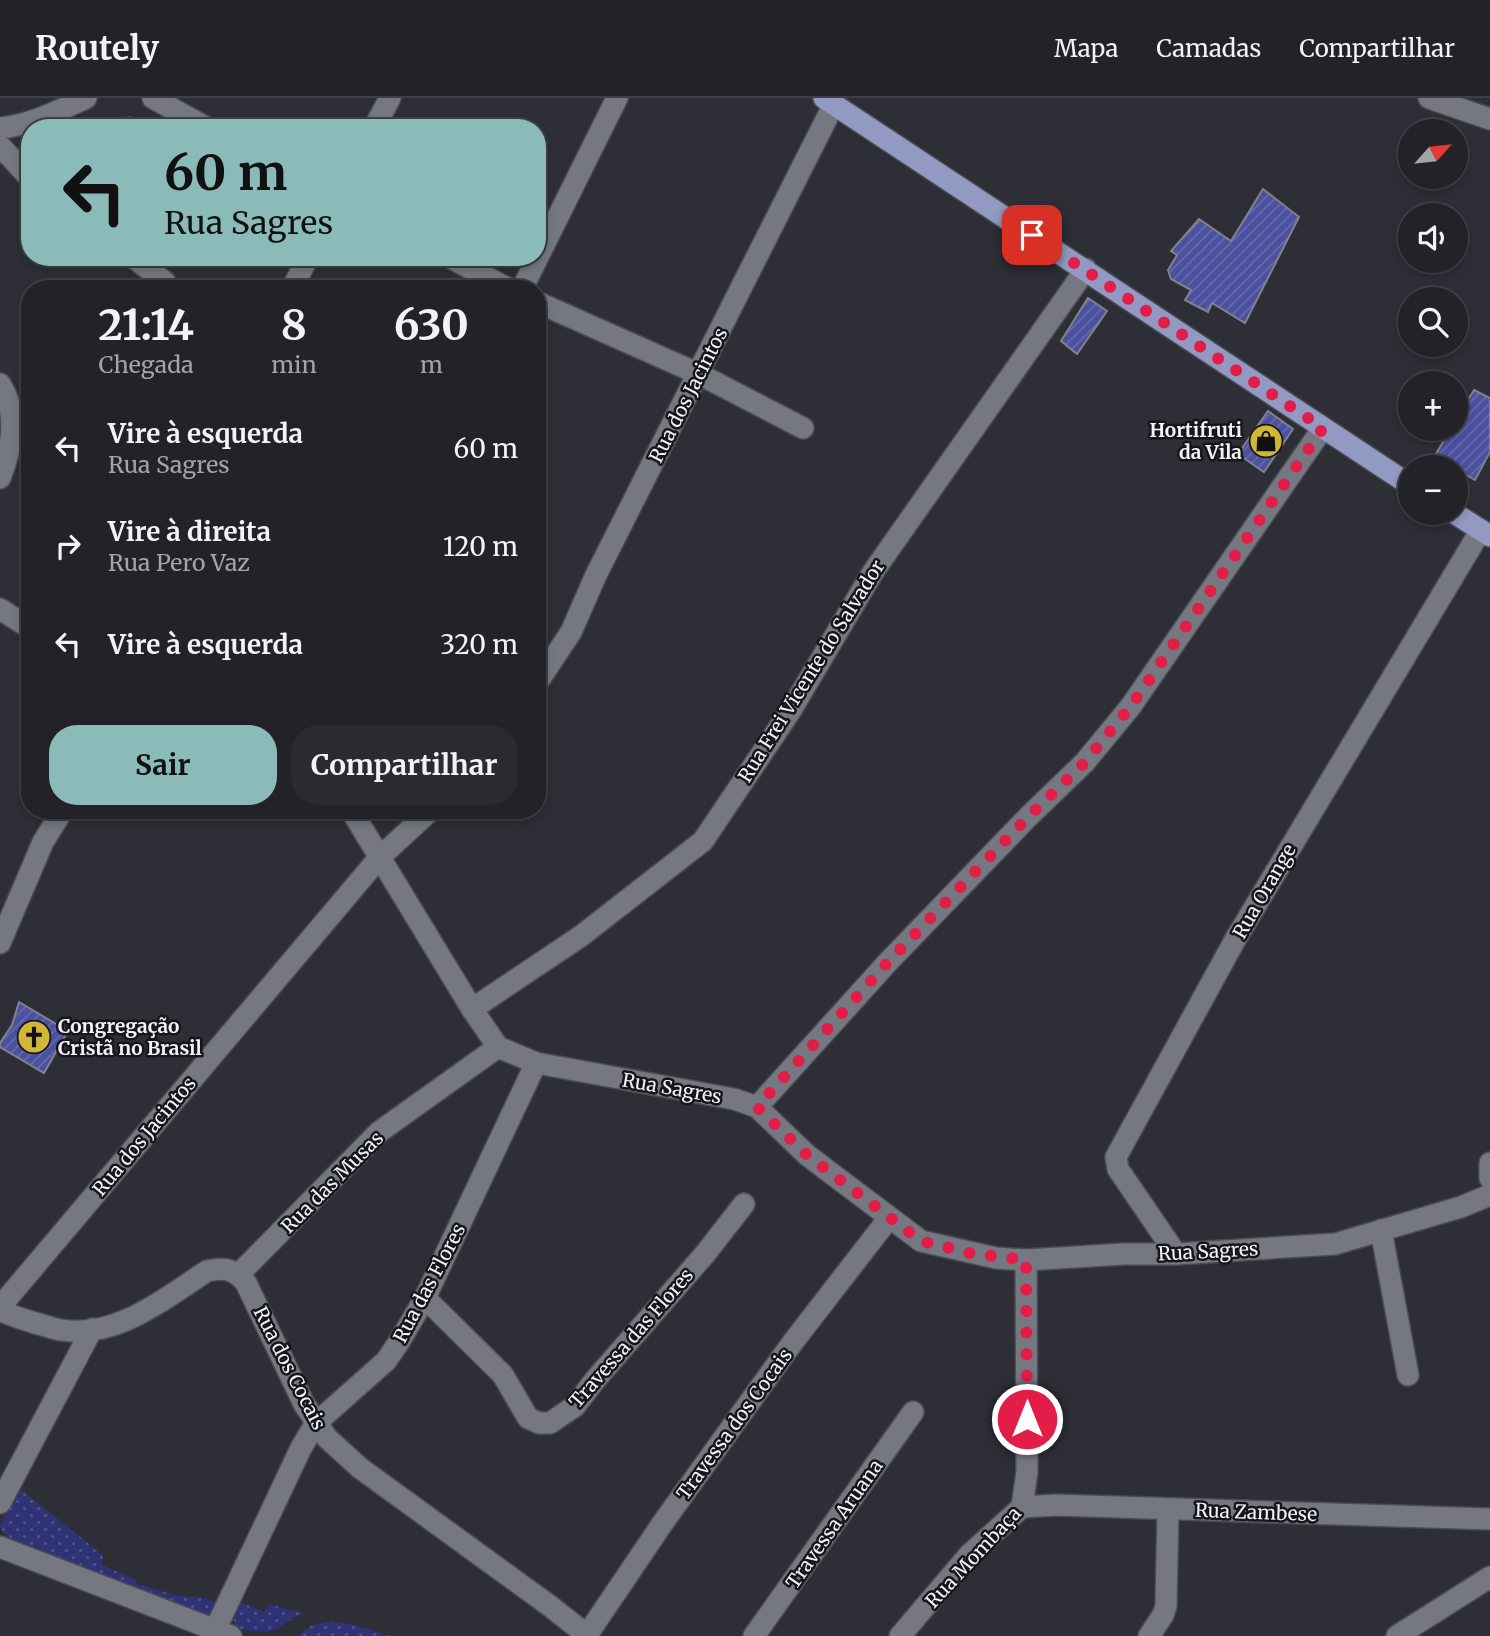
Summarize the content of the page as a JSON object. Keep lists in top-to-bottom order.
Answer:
{
  "streets": {
    "street": [
      "Rua dos Jacintos",
      "Rua Frei Vicente do Salvador",
      "Rua Orange",
      "Rua Sagres",
      "Rua das Musas",
      "Rua das Flores",
      "Travessa das Flores",
      "Rua dos Cocais",
      "Travessa dos Cocais",
      "Rua Zambese",
      "Travessa Aruana",
      "Rua Mombaça"
    ]
  },
  "crossings": [
    ["Rua Orange", "Rua Sagres"],
    ["Rua Sagres", "Rua das Musas"],
    ["Rua Sagres", "Rua das Flores"],
    ["Rua Sagres", "Travessa dos Cocais"],
    ["Rua Sagres", "Rua Mombaça"],
    ["Rua das Musas", "Rua dos Cocais"],
    ["Rua das Flores", "Travessa das Flores"],
    ["Rua das Flores", "Rua dos Cocais"],
    ["Rua dos Cocais", "Travessa dos Cocais"],
    ["Rua Zambese", "Rua Mombaça"]
  ],
  "places": {
    "shop": ["Hortifruti da Vila"],
    "church": ["Congregação Cristã no Brasil"]
  },
  "north": "top right",
  "page": {
    "header": "Routely",
    "nav": ["Mapa", "Camadas", "Compartilhar"],
    "map_buttons": ["+", "−"],
    "turn": ["60 m", "Rua Sagres"],
    "eta": [
      "21:14",
      "Chegada",
      "8",
      "min",
      "630",
      "m"
    ],
    "list": [
      {
        "name": "Vire à esquerda",
        "note": "Rua Sagres",
        "value": "60 m"
      },
      {
        "name": "Vire à direita",
        "note": "Rua Pero Vaz",
        "value": "120 m"
      },
      {
        "name": "Vire à esquerda",
        "value": "320 m"
      }
    ],
    "buttons": ["Sair", "Compartilhar"]
  }
}
